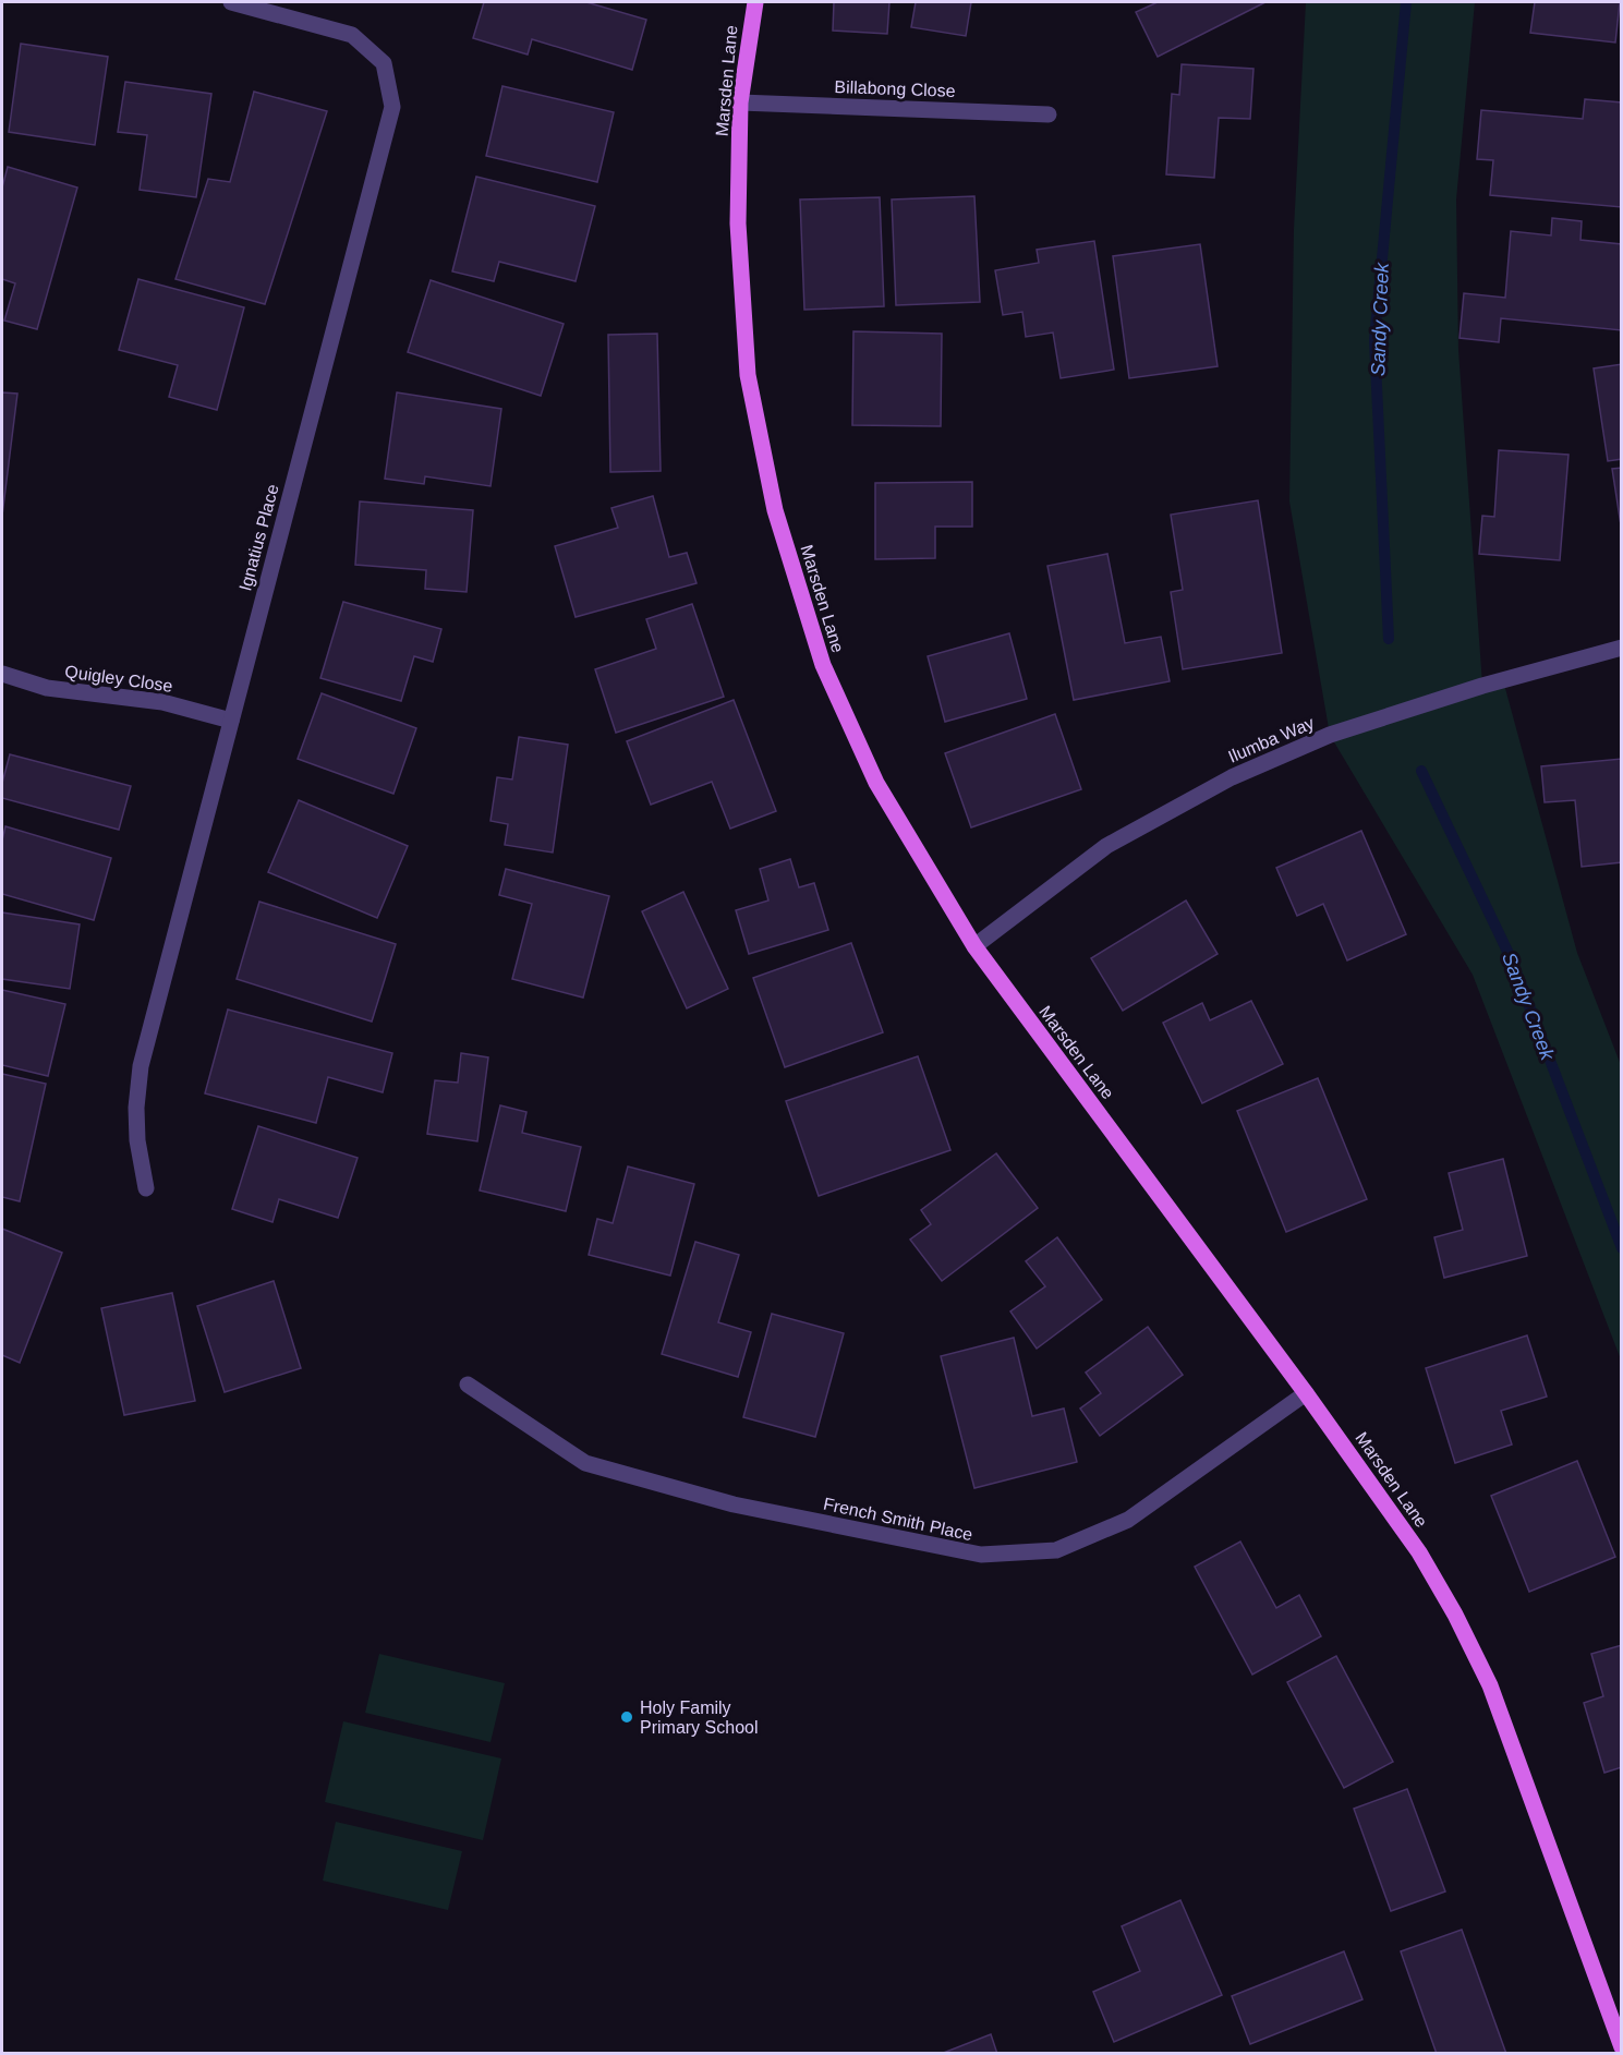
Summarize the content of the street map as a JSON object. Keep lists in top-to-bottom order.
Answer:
{
  "streets": {
    "main road": ["Marsden Lane"],
    "street": [
      "Billabong Close",
      "Ignatius Place",
      "Quigley Close",
      "Ilumba Way",
      "French Smith Place"
    ]
  },
  "crossings": [
    ["Marsden Lane", "Billabong Close"],
    ["Marsden Lane", "Ilumba Way"],
    ["Marsden Lane", "French Smith Place"],
    ["Ignatius Place", "Quigley Close"]
  ],
  "water": ["Sandy Creek"],
  "places": ["Holy Family Primary School"]
}
